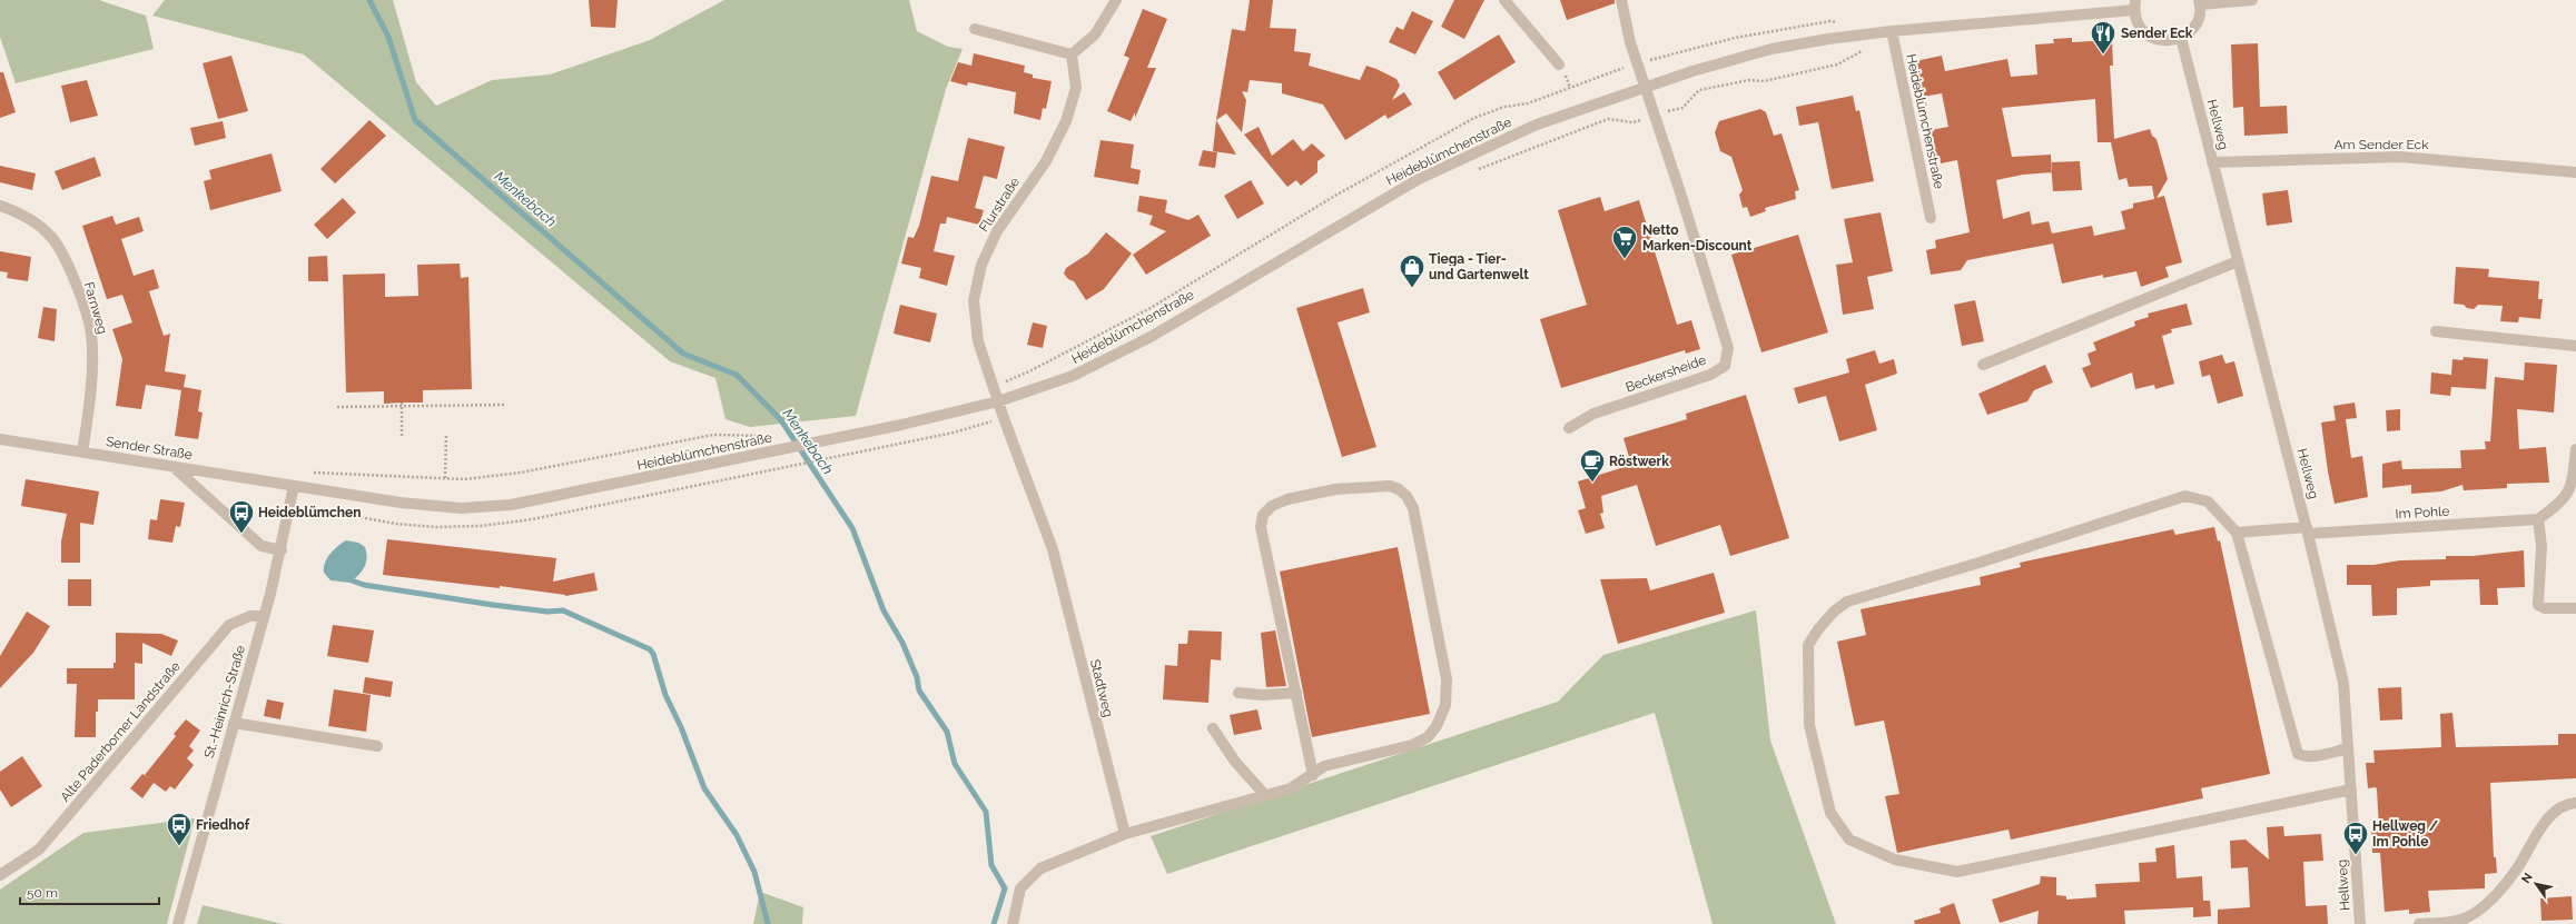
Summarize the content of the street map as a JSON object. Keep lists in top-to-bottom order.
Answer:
{
  "streets": {
    "street": [
      "Heideblümchenstraße",
      "Hellweg",
      "Am Sender Eck",
      "Flurstraße",
      "Farnweg",
      "Beckersheide",
      "Sender Straße",
      "Im Pohle",
      "Stadtweg",
      "St.-Heinrich-Straße",
      "Alte Paderborner Landstraße"
    ]
  },
  "crossings": [
    ["Heideblümchenstraße", "Flurstraße"],
    ["Heideblümchenstraße", "Beckersheide"],
    ["Heideblümchenstraße", "Sender Straße"],
    ["Heideblümchenstraße", "Stadtweg"],
    ["Heideblümchenstraße", "St.-Heinrich-Straße"],
    ["Hellweg", "Am Sender Eck"],
    ["Hellweg", "Im Pohle"],
    ["Flurstraße", "Stadtweg"],
    ["Farnweg", "Sender Straße"],
    ["Sender Straße", "St.-Heinrich-Straße"],
    ["St.-Heinrich-Straße", "Alte Paderborner Landstraße"]
  ],
  "water": ["Menkebach"],
  "places": {
    "restaurant": ["Sender Eck"],
    "supermarket": ["Netto Marken-Discount"],
    "shop": ["Tiega - Tier- und Gartenwelt"],
    "cafe": ["Röstwerk"],
    "bus stop": ["Heideblümchen", "Friedhof", "Hellweg / Im Pohle"]
  },
  "scale_bar": "50 m",
  "north": "top left"
}
